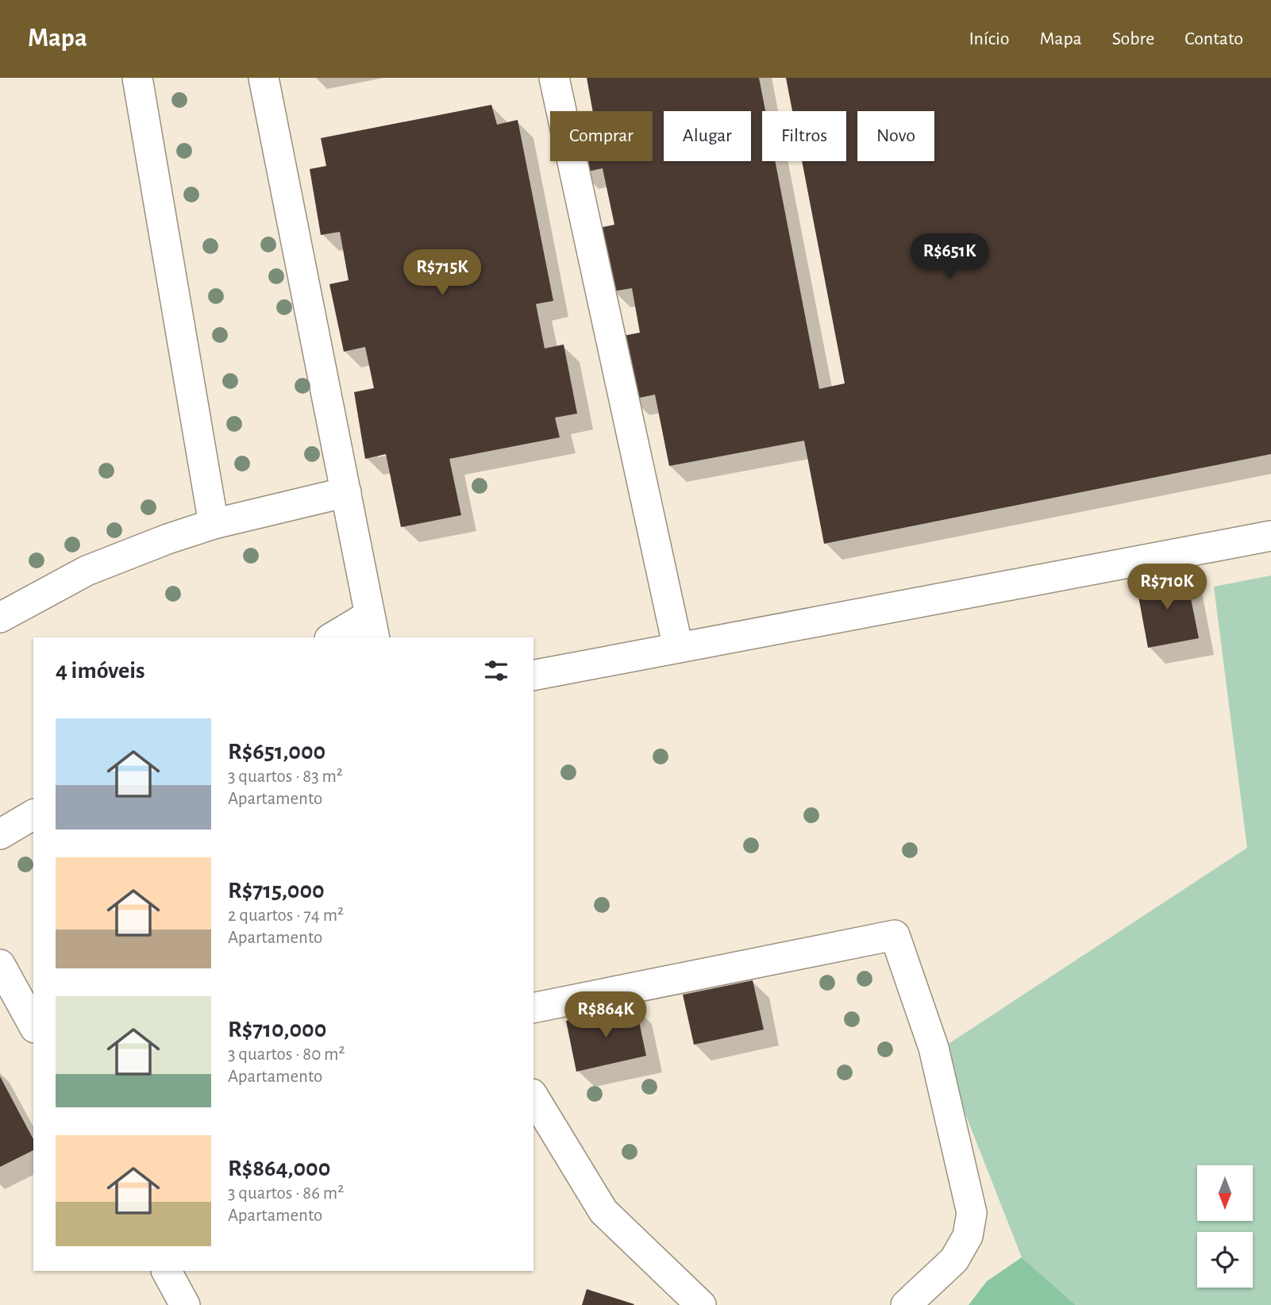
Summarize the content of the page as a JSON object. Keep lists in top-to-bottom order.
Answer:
{
  "north": "bottom",
  "page": {
    "header": "Mapa",
    "nav": [
      "Início",
      "Mapa",
      "Sobre",
      "Contato"
    ],
    "chip": [
      "Comprar",
      "Alugar",
      "Filtros",
      "Novo"
    ],
    "price": [
      "R$651K",
      "R$715K",
      "R$710K",
      "R$864K"
    ],
    "heading": "4 imóveis",
    "list": [
      {
        "name": "R$651,000",
        "note": "3 quartos · 83 m² · Apartamento"
      },
      {
        "name": "R$715,000",
        "note": "2 quartos · 74 m² · Apartamento"
      },
      {
        "name": "R$710,000",
        "note": "3 quartos · 80 m² · Apartamento"
      },
      {
        "name": "R$864,000",
        "note": "3 quartos · 86 m² · Apartamento"
      }
    ]
  }
}
